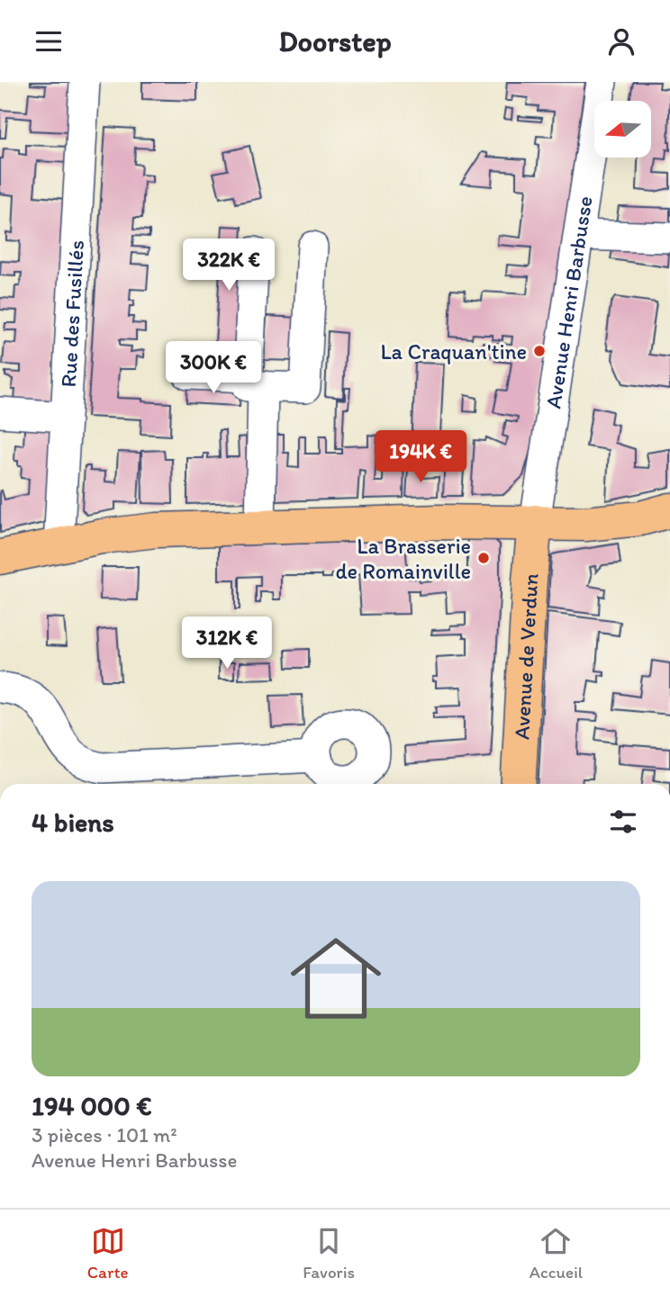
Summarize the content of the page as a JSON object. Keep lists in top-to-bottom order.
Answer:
{
  "streets": {
    "main road": ["Avenue de Verdun"],
    "street": ["Avenue Henri Barbusse", "Rue des Fusillés"]
  },
  "crossings": [
    ["Avenue Henri Barbusse", "Avenue de Verdun"]
  ],
  "places": ["La Craquan'tine", "La Brasserie de Romainville"],
  "north": "left",
  "page": {
    "header": "Doorstep",
    "price": [
      "322K €",
      "300K €",
      "194K €",
      "312K €"
    ],
    "heading": "4 biens",
    "list": [
      {
        "name": "194 000 €",
        "note": "3 pièces · 101 m² · Avenue Henri Barbusse"
      }
    ],
    "tabs": ["Carte", "Favoris", "Accueil"]
  }
}
